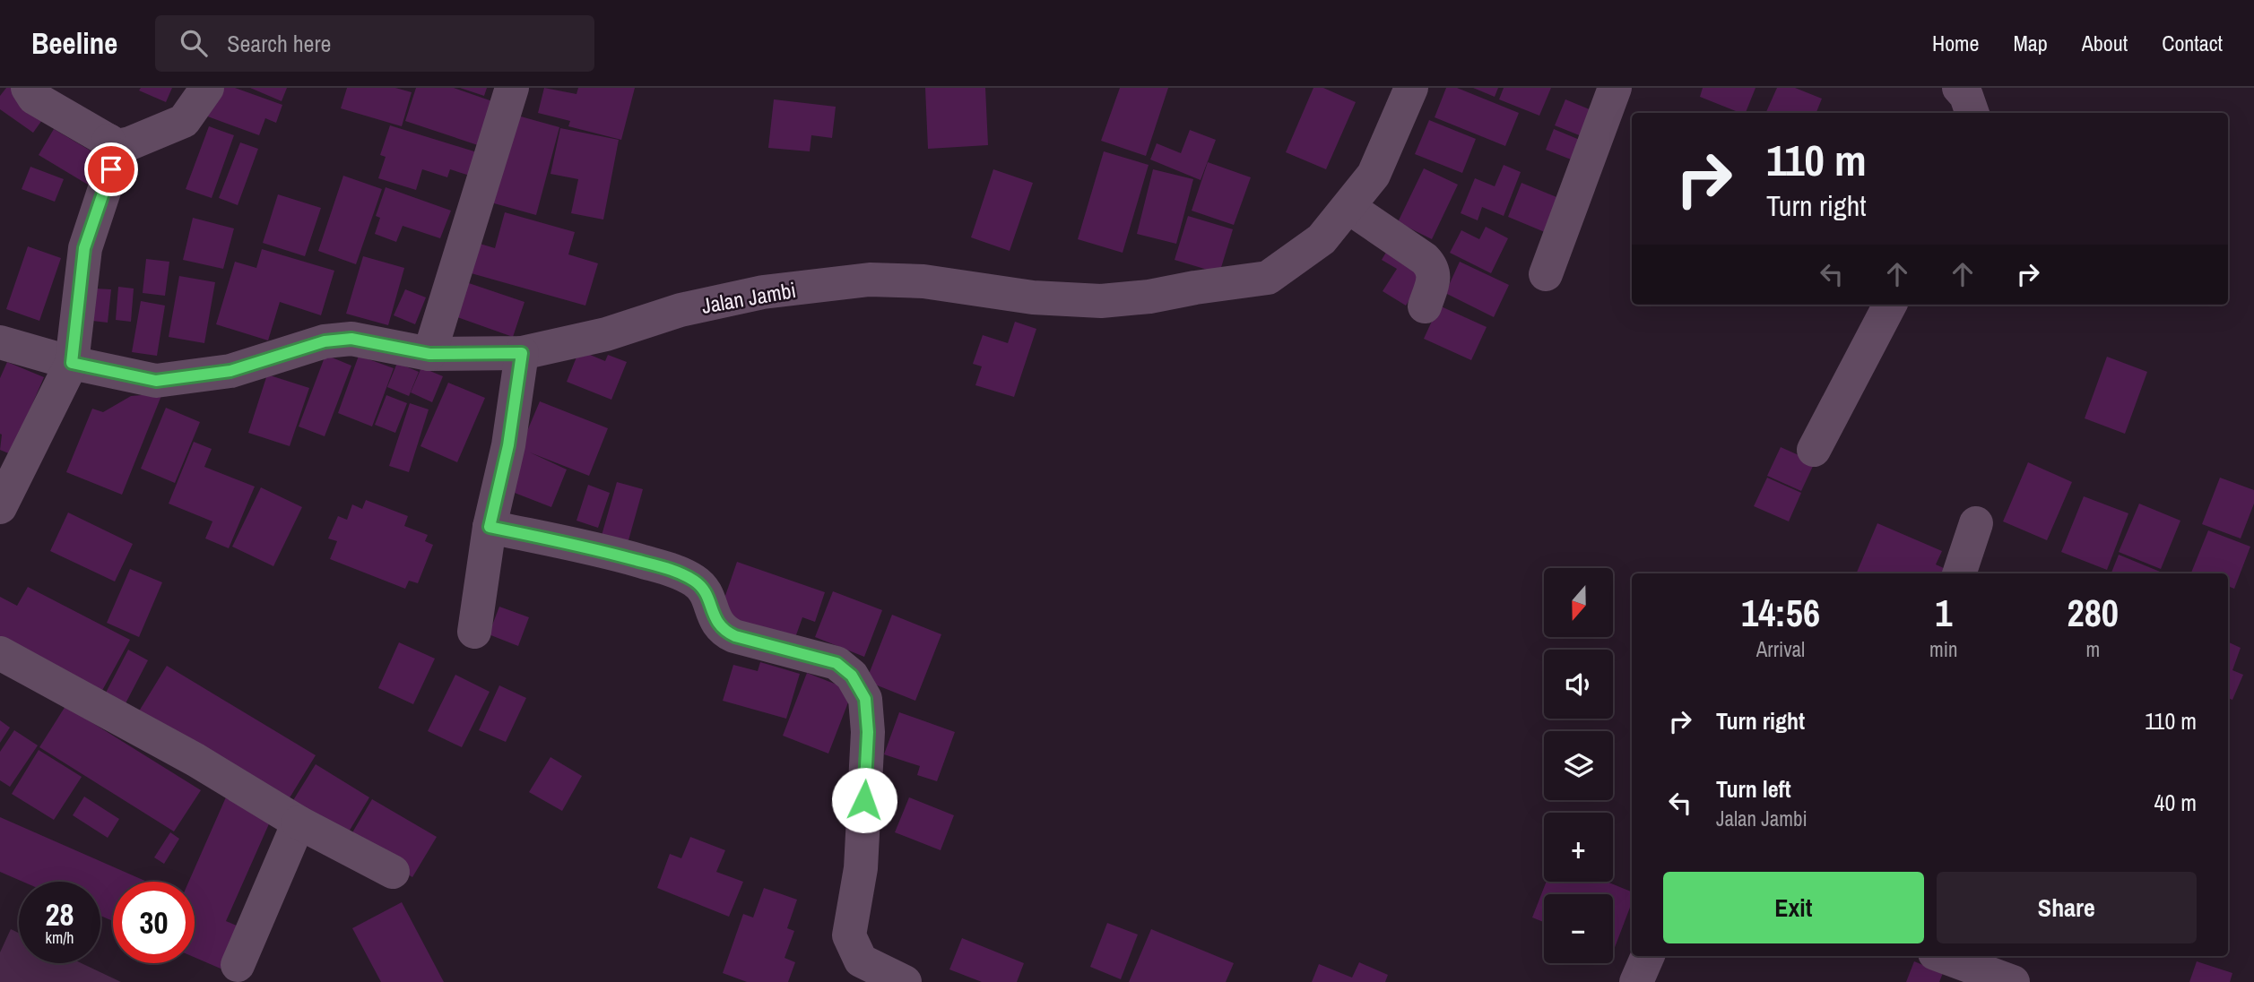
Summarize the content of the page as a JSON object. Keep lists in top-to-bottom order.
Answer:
{
  "streets": {
    "street": ["Jalan Jambi"]
  },
  "north": "bottom",
  "page": {
    "header": "Beeline",
    "search": "Search here",
    "nav": [
      "Home",
      "Map",
      "About",
      "Contact"
    ],
    "turn": ["110 m", "Turn right"],
    "map_buttons": ["+", "−"],
    "eta": [
      "14:56",
      "Arrival",
      "1",
      "min",
      "280",
      "m"
    ],
    "list": [
      {
        "name": "Turn right",
        "value": "110 m"
      },
      {
        "name": "Turn left",
        "note": "Jalan Jambi",
        "value": "40 m"
      }
    ],
    "buttons": ["Exit", "Share"],
    "speed": "28 km/h",
    "limit": "30"
  }
}
